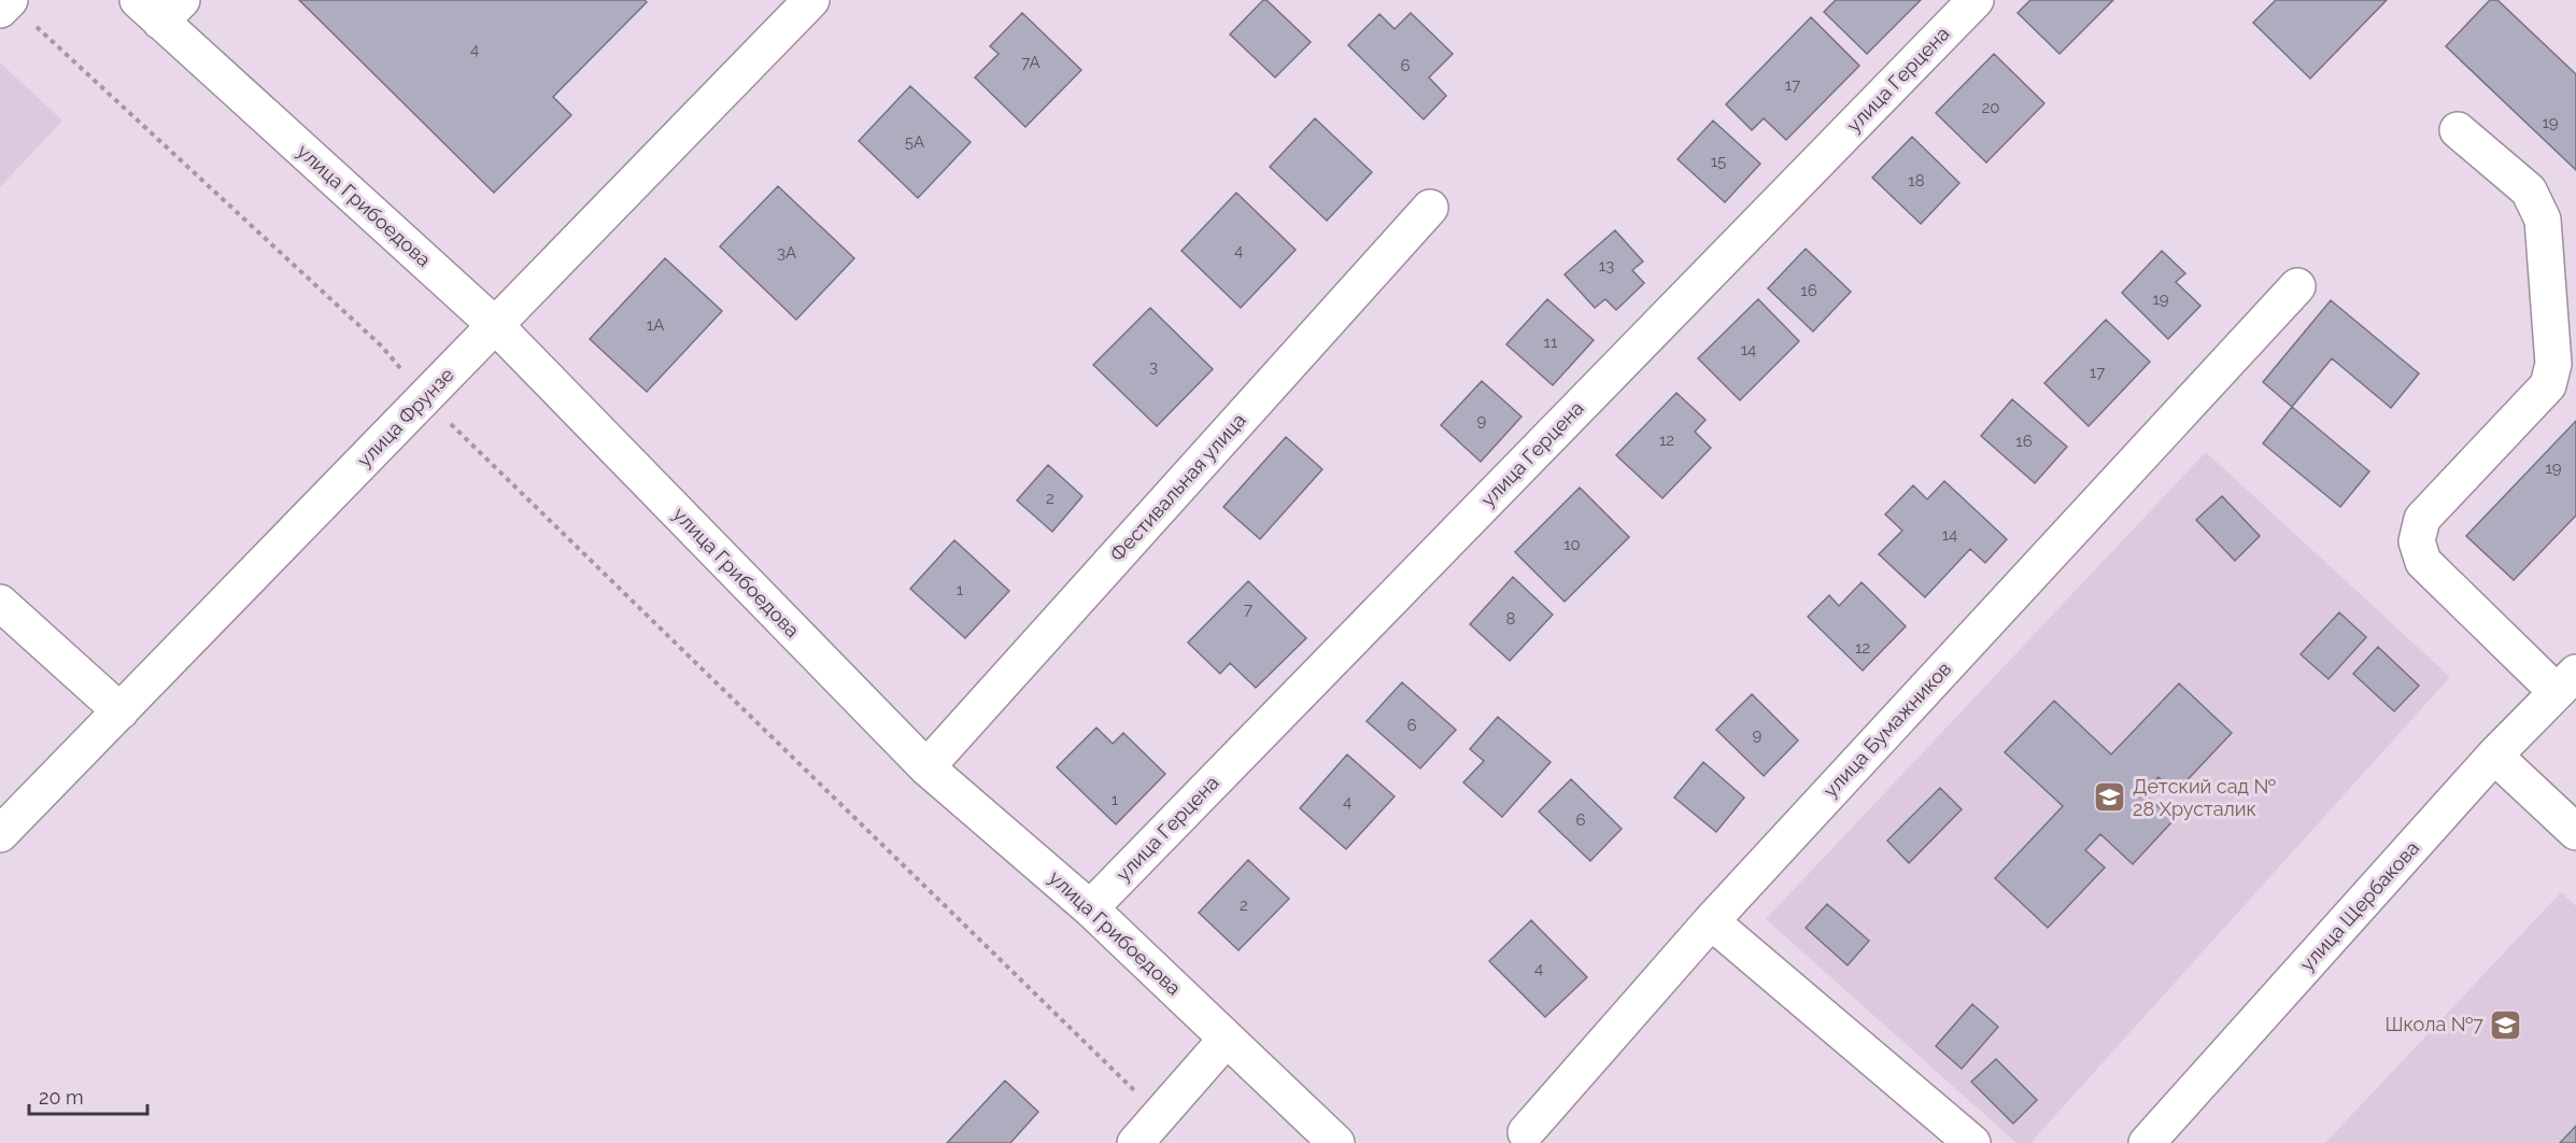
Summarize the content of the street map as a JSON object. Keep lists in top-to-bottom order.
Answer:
{
  "streets": {
    "street": [
      "улица Герцена",
      "улица Грибоедова",
      "улица Фрунзе",
      "Фестивальная улица",
      "улица Бумажников",
      "улица Щербакова"
    ]
  },
  "crossings": [
    ["улица Герцена", "улица Грибоедова"],
    ["улица Грибоедова", "улица Фрунзе"],
    ["улица Грибоедова", "Фестивальная улица"]
  ],
  "places": {
    "school or university": ["Детский сад № 28 Хрусталик", "Школа №7"]
  },
  "house_numbers": [
    "4",
    "7А",
    "6",
    "17",
    "20",
    "19",
    "5А",
    "15",
    "18",
    "4",
    "3А",
    "13",
    "16",
    "19",
    "1А",
    "11",
    "14",
    "3",
    "17",
    "9",
    "12",
    "16",
    "19",
    "2",
    "14",
    "10",
    "1",
    "7",
    "8",
    "12",
    "6",
    "9",
    "1",
    "4",
    "6",
    "2",
    "4"
  ],
  "scale_bar": "20 m"
}
